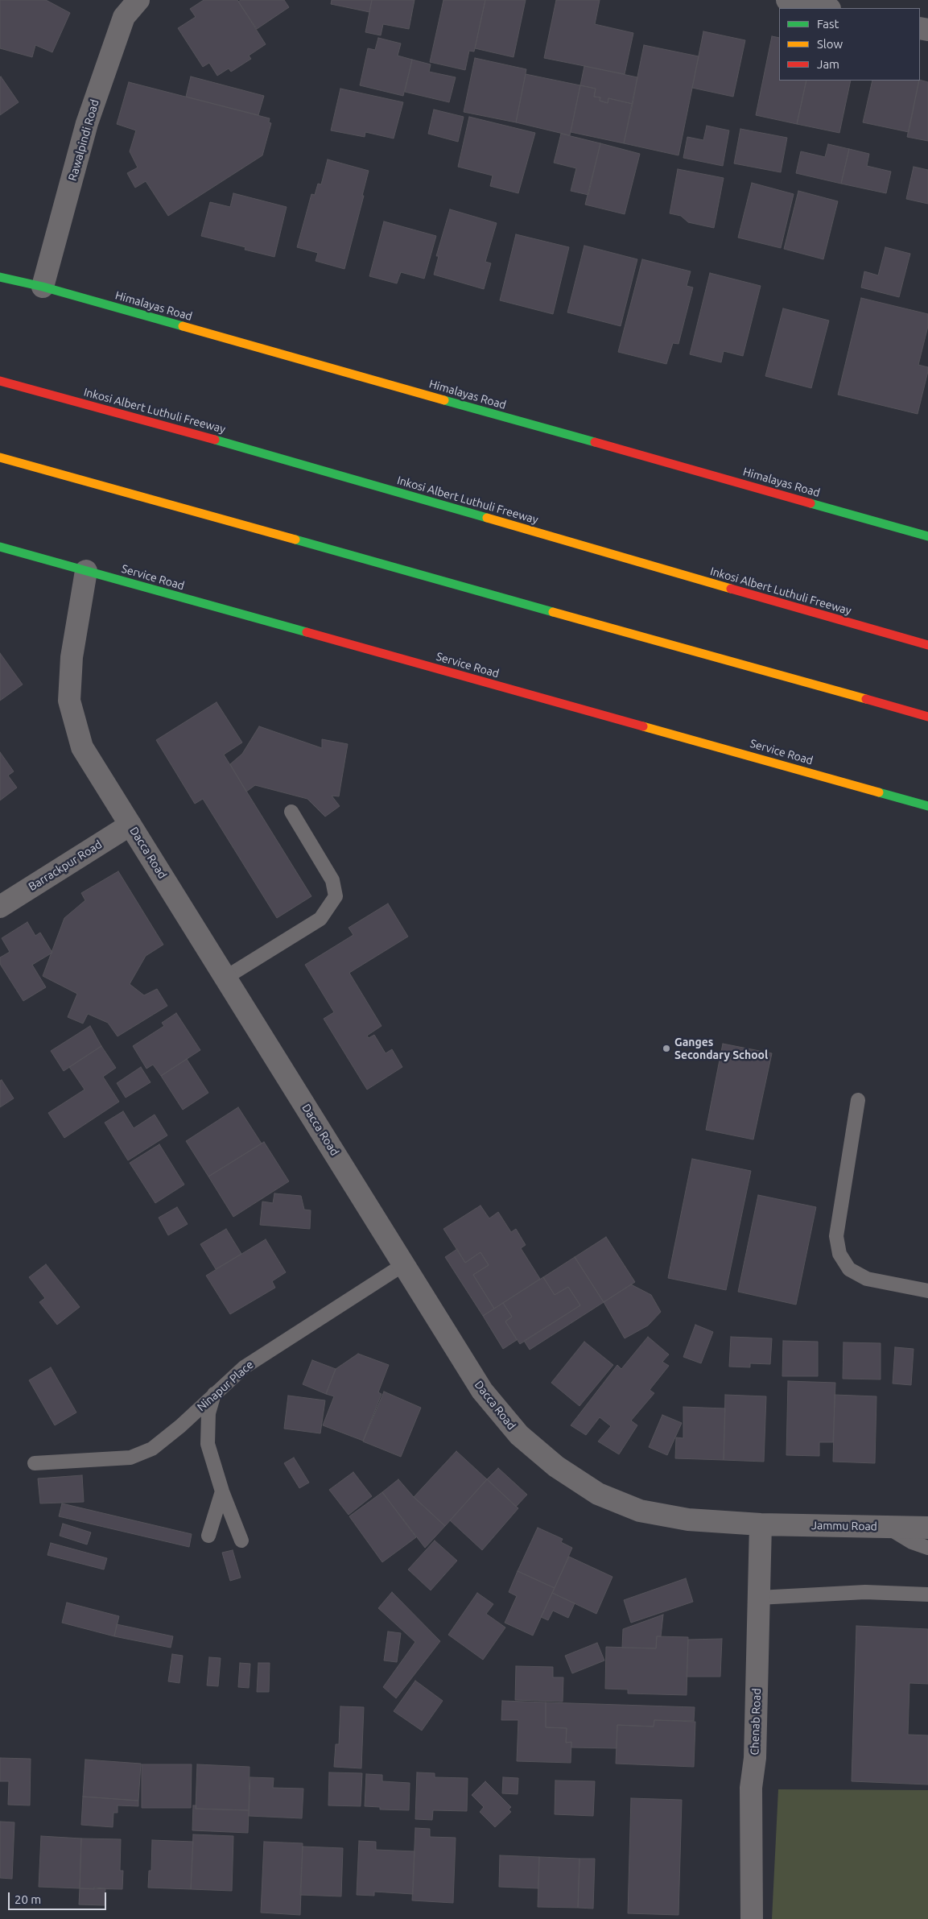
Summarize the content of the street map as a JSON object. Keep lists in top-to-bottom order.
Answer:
{
  "streets": {
    "main road": ["Himalayas Road", "Inkosi Albert Luthuli Freeway", "Service Road"],
    "street": [
      "Rawalpindi Road",
      "Dacca Road",
      "Barrackpur Road",
      "Jammu Road",
      "Chenab Road"
    ],
    "lane": ["Ninapur Place"]
  },
  "crossings": [
    ["Rawalpindi Road", "Himalayas Road"],
    ["Service Road", "Dacca Road"],
    ["Dacca Road", "Barrackpur Road"],
    ["Dacca Road", "Ninapur Place"],
    ["Dacca Road", "Jammu Road"],
    ["Dacca Road", "Chenab Road"],
    ["Jammu Road", "Chenab Road"]
  ],
  "places": ["Ganges Secondary School"],
  "legend": ["Fast", "Slow", "Jam"],
  "scale_bar": "20 m"
}
